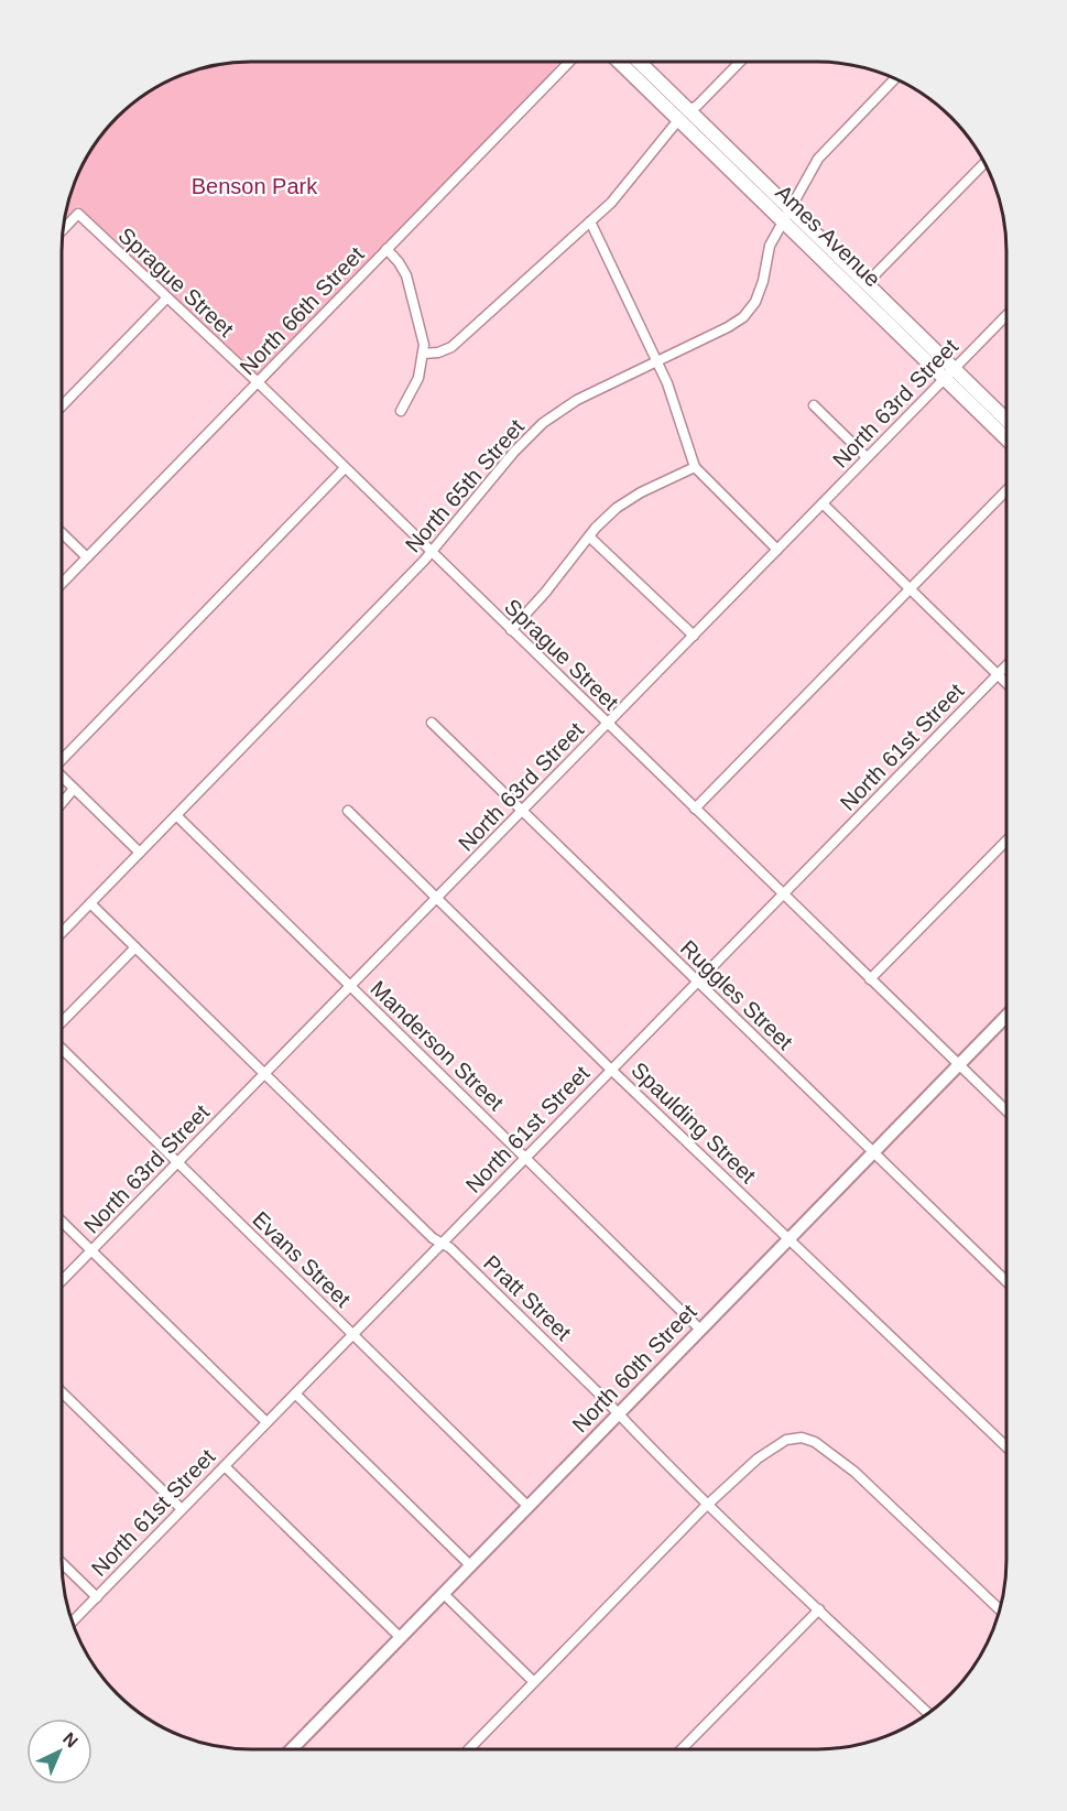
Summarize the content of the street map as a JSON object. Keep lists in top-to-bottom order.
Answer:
{
  "streets": {
    "main road": ["Ames Avenue", "North 60th Street"],
    "street": [
      "Sprague Street",
      "North 66th Street",
      "North 63rd Street",
      "North 65th Street",
      "North 61st Street",
      "Ruggles Street",
      "Manderson Street",
      "Spaulding Street",
      "Evans Street",
      "Pratt Street"
    ]
  },
  "crossings": [
    ["Ames Avenue", "North 63rd Street"],
    ["Ames Avenue", "North 65th Street"],
    ["Sprague Street", "North 66th Street"],
    ["Sprague Street", "North 63rd Street"],
    ["Sprague Street", "North 65th Street"],
    ["Sprague Street", "North 61st Street"],
    ["Sprague Street", "North 60th Street"],
    ["North 63rd Street", "Ruggles Street"],
    ["North 63rd Street", "Manderson Street"],
    ["North 63rd Street", "Spaulding Street"],
    ["North 63rd Street", "Evans Street"],
    ["North 63rd Street", "Pratt Street"],
    ["North 65th Street", "Manderson Street"],
    ["North 65th Street", "Pratt Street"],
    ["North 61st Street", "Ruggles Street"],
    ["North 61st Street", "Manderson Street"],
    ["North 61st Street", "Spaulding Street"],
    ["North 61st Street", "Evans Street"],
    ["North 61st Street", "Pratt Street"],
    ["Ruggles Street", "North 60th Street"],
    ["Manderson Street", "North 60th Street"],
    ["Spaulding Street", "North 60th Street"],
    ["Evans Street", "North 60th Street"],
    ["Pratt Street", "North 60th Street"]
  ],
  "parks": ["Benson Park"],
  "north": "top right"
}
